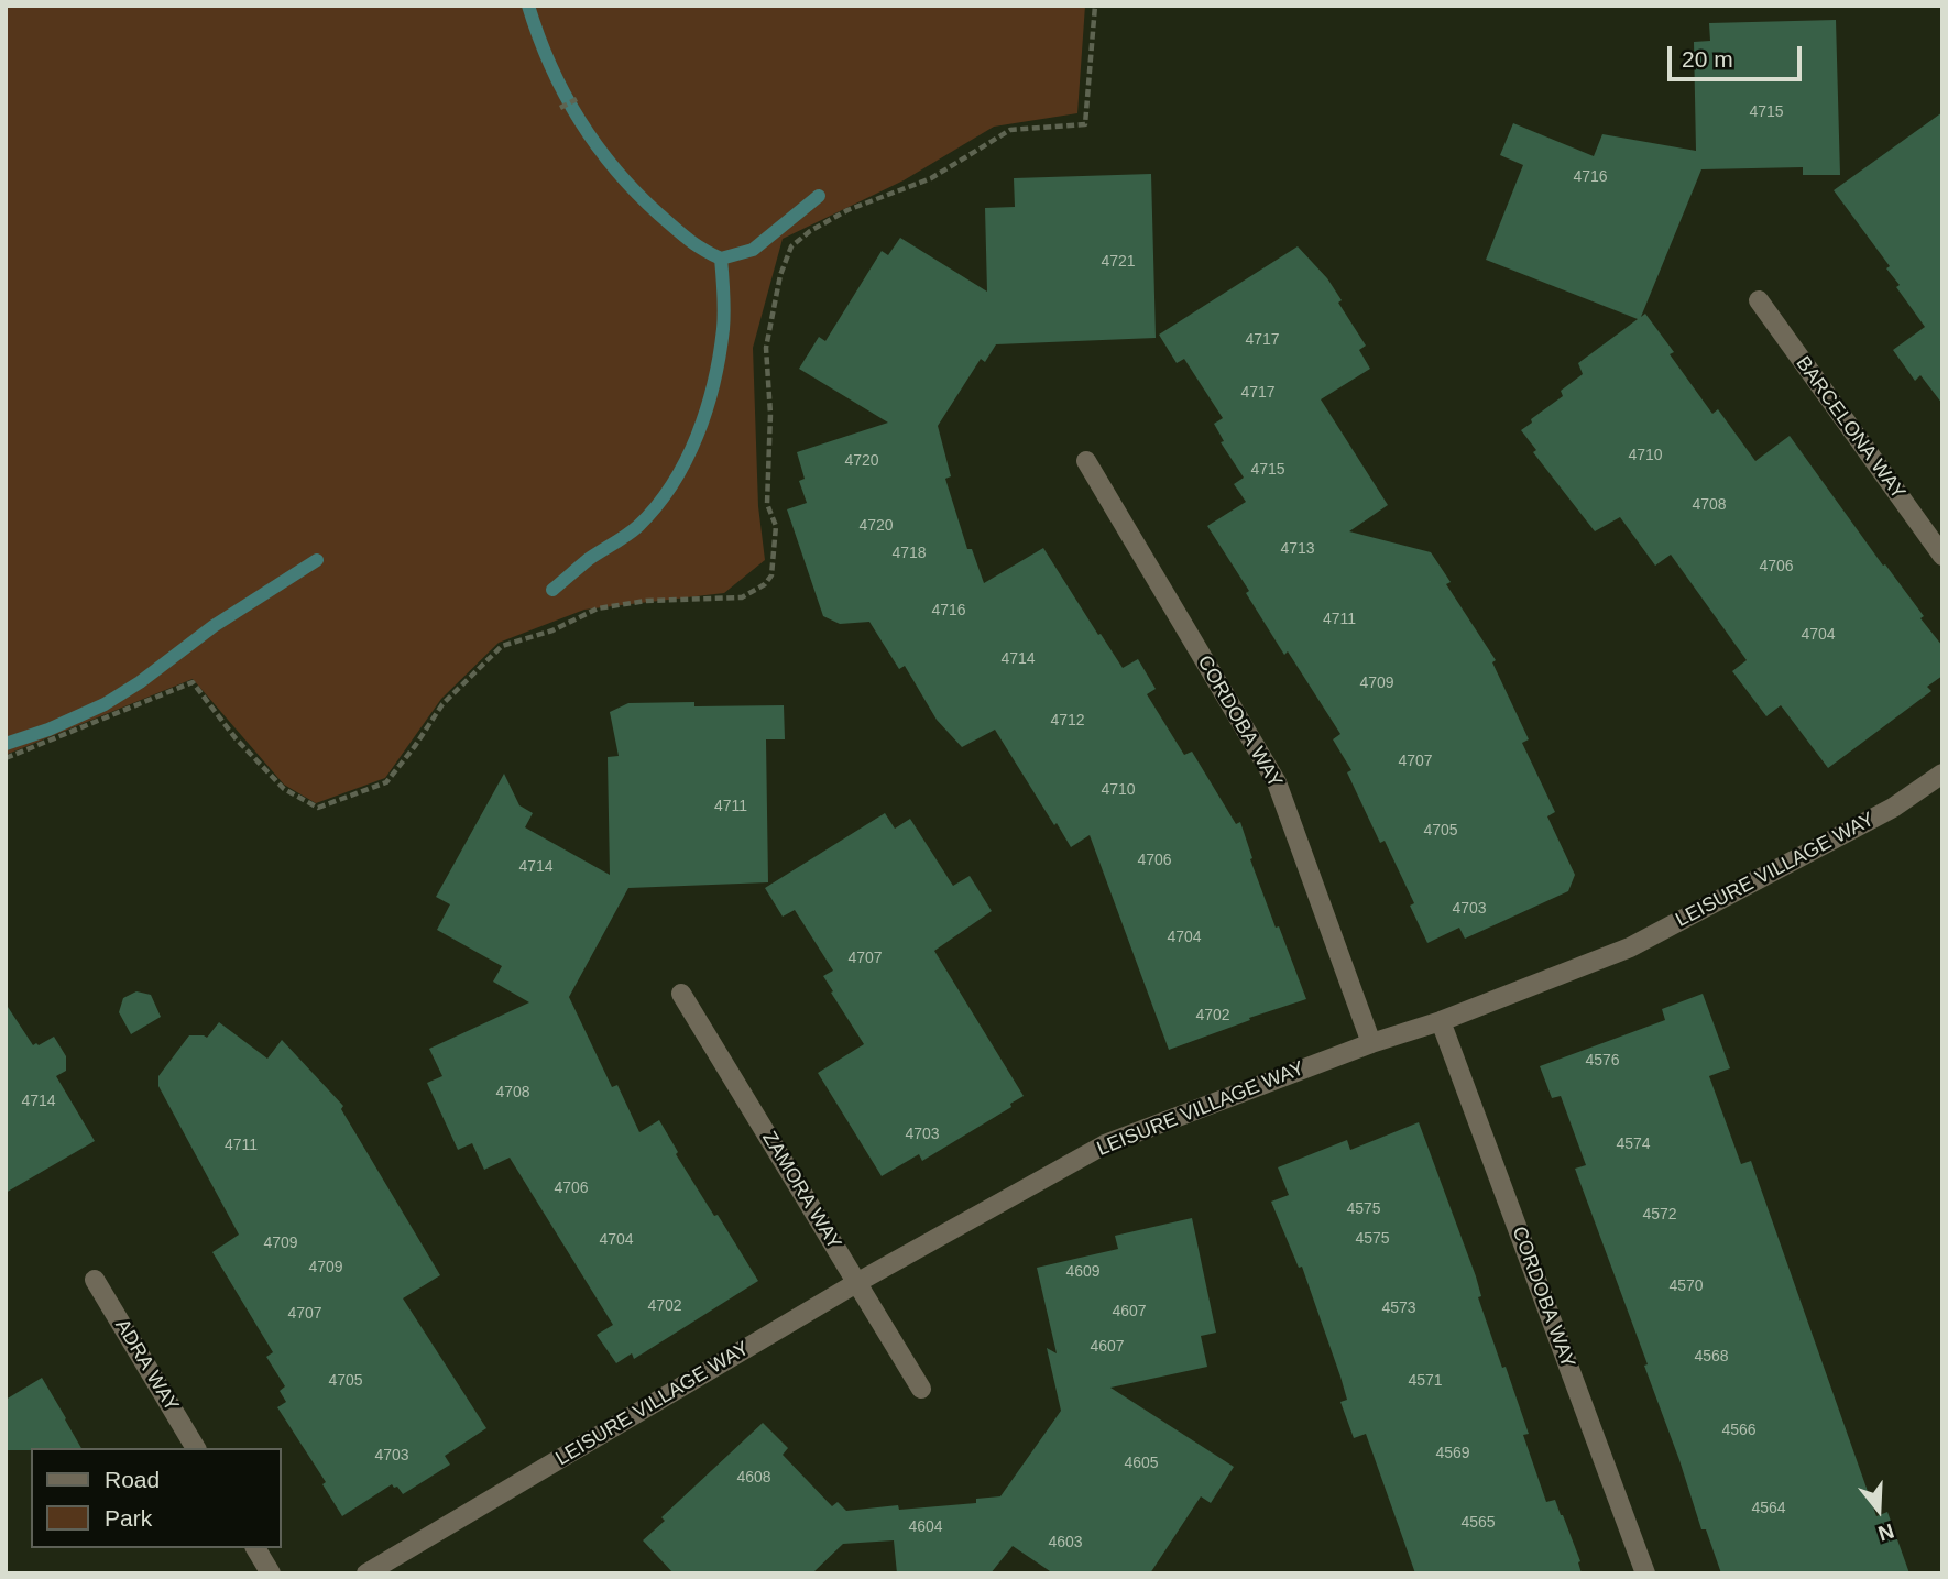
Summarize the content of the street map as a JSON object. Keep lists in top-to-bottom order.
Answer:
{
  "streets": {
    "street": [
      "BARCELONA WAY",
      "CORDOBA WAY",
      "LEISURE VILLAGE WAY",
      "ZAMORA WAY",
      "ADRA WAY"
    ]
  },
  "crossings": [
    ["CORDOBA WAY", "LEISURE VILLAGE WAY"],
    ["LEISURE VILLAGE WAY", "ZAMORA WAY"]
  ],
  "house_numbers": [
    "4715",
    "4716",
    "4721",
    "4717",
    "4717",
    "4710",
    "4720",
    "4715",
    "4708",
    "4720",
    "4713",
    "4718",
    "4706",
    "4716",
    "4711",
    "4704",
    "4714",
    "4709",
    "4712",
    "4707",
    "4710",
    "4711",
    "4705",
    "4706",
    "4714",
    "4703",
    "4704",
    "4707",
    "4702",
    "4576",
    "4708",
    "4714",
    "4703",
    "4574",
    "4711",
    "4706",
    "4575",
    "4572",
    "4575",
    "4704",
    "4709",
    "4709",
    "4609",
    "4570",
    "4702",
    "4573",
    "4607",
    "4707",
    "4607",
    "4568",
    "4705",
    "4571",
    "4566",
    "4569",
    "4703",
    "4605",
    "4608",
    "4564",
    "4565",
    "4604",
    "4603"
  ],
  "legend": ["Road", "Park"],
  "scale_bar": "20 m",
  "north": "bottom"
}
